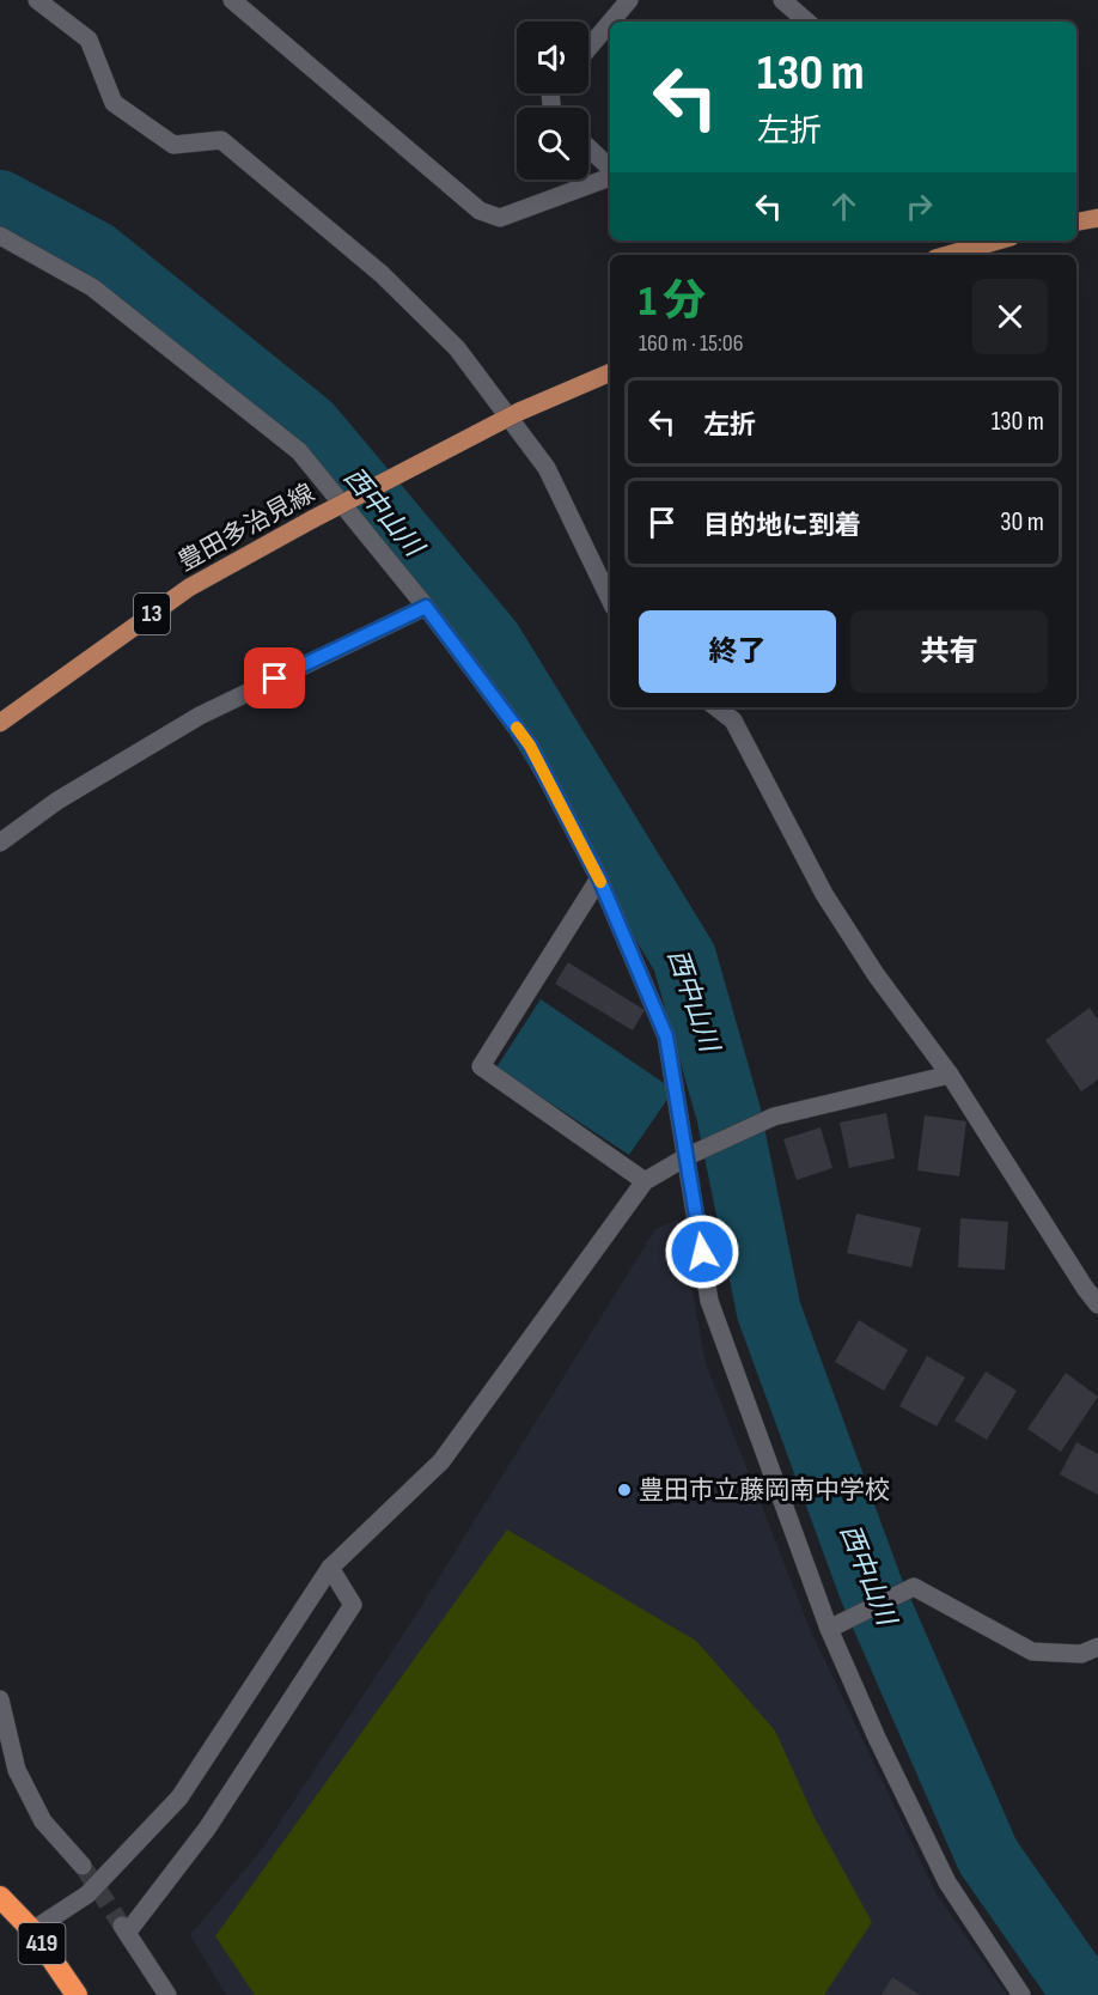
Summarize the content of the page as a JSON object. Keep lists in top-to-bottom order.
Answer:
{
  "streets": {
    "highway": ["419"],
    "main road": ["豊田多治見線", "13"]
  },
  "water": ["西中山川"],
  "places": ["豊田市立藤岡南中学校"],
  "page": {
    "turn": ["130 m", "左折"],
    "heading": ["1 分", "160 m · 15:06"],
    "list": [
      {
        "name": "左折",
        "value": "130 m"
      },
      {
        "name": "目的地に到着",
        "value": "30 m"
      }
    ],
    "buttons": ["終了", "共有"]
  }
}
